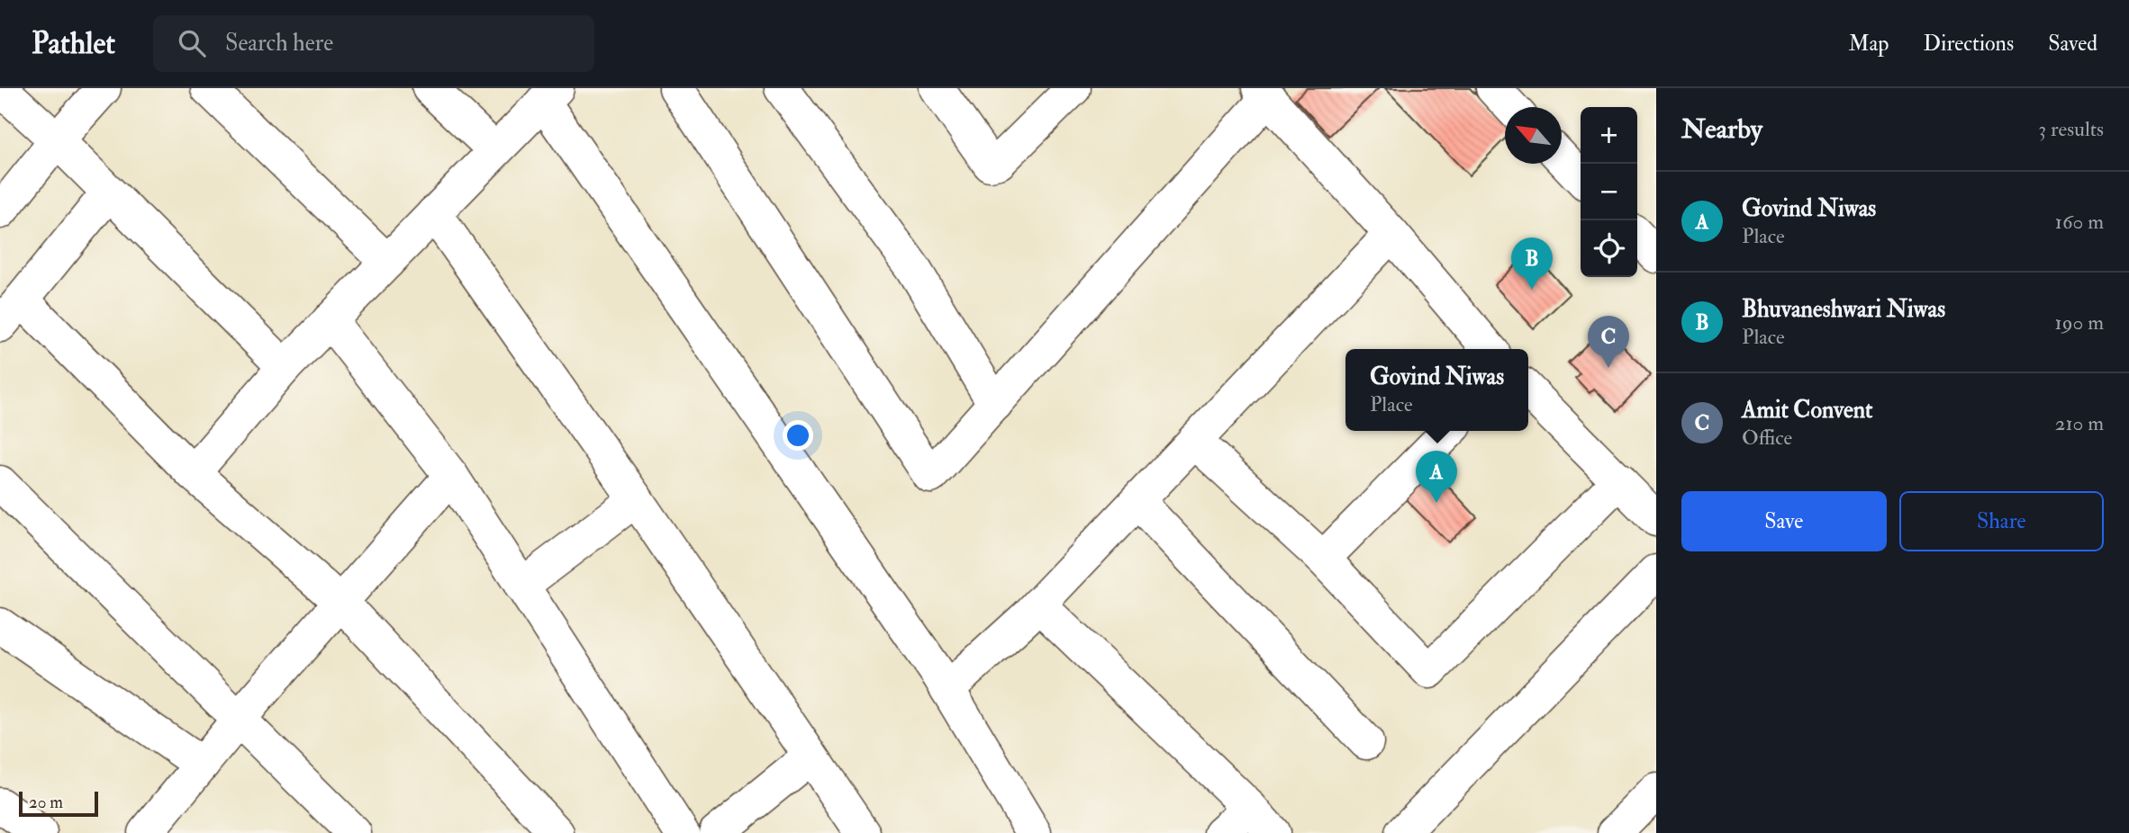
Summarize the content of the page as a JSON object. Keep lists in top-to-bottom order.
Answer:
{
  "scale_bar": "20 m",
  "north": "top left",
  "page": {
    "header": "Pathlet",
    "search": "Search here",
    "nav": ["Map", "Directions", "Saved"],
    "heading": ["Nearby", "3 results"],
    "map_buttons": ["+", "−"],
    "list": [
      {
        "mark": "A",
        "name": "Govind Niwas",
        "note": "Place",
        "value": "160 m"
      },
      {
        "mark": "B",
        "name": "Bhuvaneshwari Niwas",
        "note": "Place",
        "value": "190 m"
      },
      {
        "mark": "C",
        "name": "Amit Convent",
        "note": "Office",
        "value": "210 m"
      }
    ],
    "pins": ["B", "C", "A"],
    "popup": ["Govind Niwas", "Place"],
    "buttons": ["Save", "Share"],
    "scale": "20 m"
  }
}
